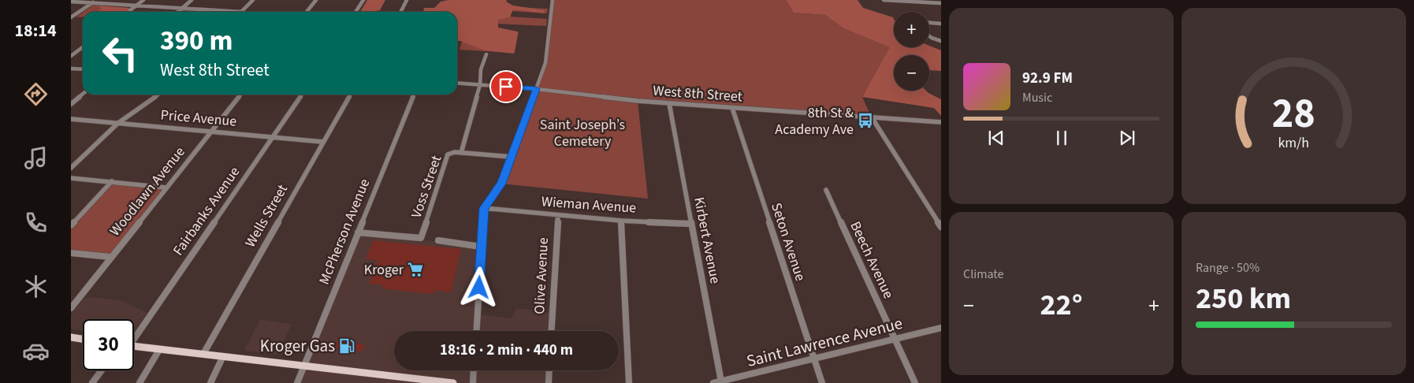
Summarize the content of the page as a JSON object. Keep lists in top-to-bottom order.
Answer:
{
  "streets": {
    "street": [
      "West 8th Street",
      "Price Avenue",
      "Voss Street",
      "Woodlawn Avenue",
      "Wieman Avenue",
      "Fairbanks Avenue",
      "Wells Street",
      "McPherson Avenue",
      "Kirbert Avenue",
      "Seton Avenue",
      "Beech Avenue",
      "Olive Avenue",
      "Saint Lawrence Avenue"
    ]
  },
  "crossings": [
    ["West 8th Street", "Kirbert Avenue"],
    ["West 8th Street", "Seton Avenue"],
    ["Price Avenue", "Woodlawn Avenue"],
    ["Price Avenue", "Fairbanks Avenue"],
    ["Price Avenue", "Wells Street"],
    ["Voss Street", "McPherson Avenue"],
    ["Wieman Avenue", "Kirbert Avenue"],
    ["Wieman Avenue", "Olive Avenue"],
    ["Kirbert Avenue", "Saint Lawrence Avenue"],
    ["Seton Avenue", "Saint Lawrence Avenue"],
    ["Beech Avenue", "Saint Lawrence Avenue"]
  ],
  "parks": ["Saint Joseph’s Cemetery"],
  "places": {
    "bus stop": ["8th St & Academy Ave"],
    "supermarket": ["Kroger"],
    "fuel station": ["Kroger Gas"]
  },
  "page": {
    "tabs": "18:14",
    "map_buttons": ["+", "−"],
    "turn": ["390 m", "West 8th Street"],
    "song": ["92.9 FM", "Music"],
    "tile": [
      "Climate",
      ["Range · 50%", "250 km"]
    ],
    "heat": ["−", "22°", "+"],
    "limit": "30",
    "trip": "18:16 · 2 min · 440 m",
    "gauge": ["28", "km/h"]
  }
}
